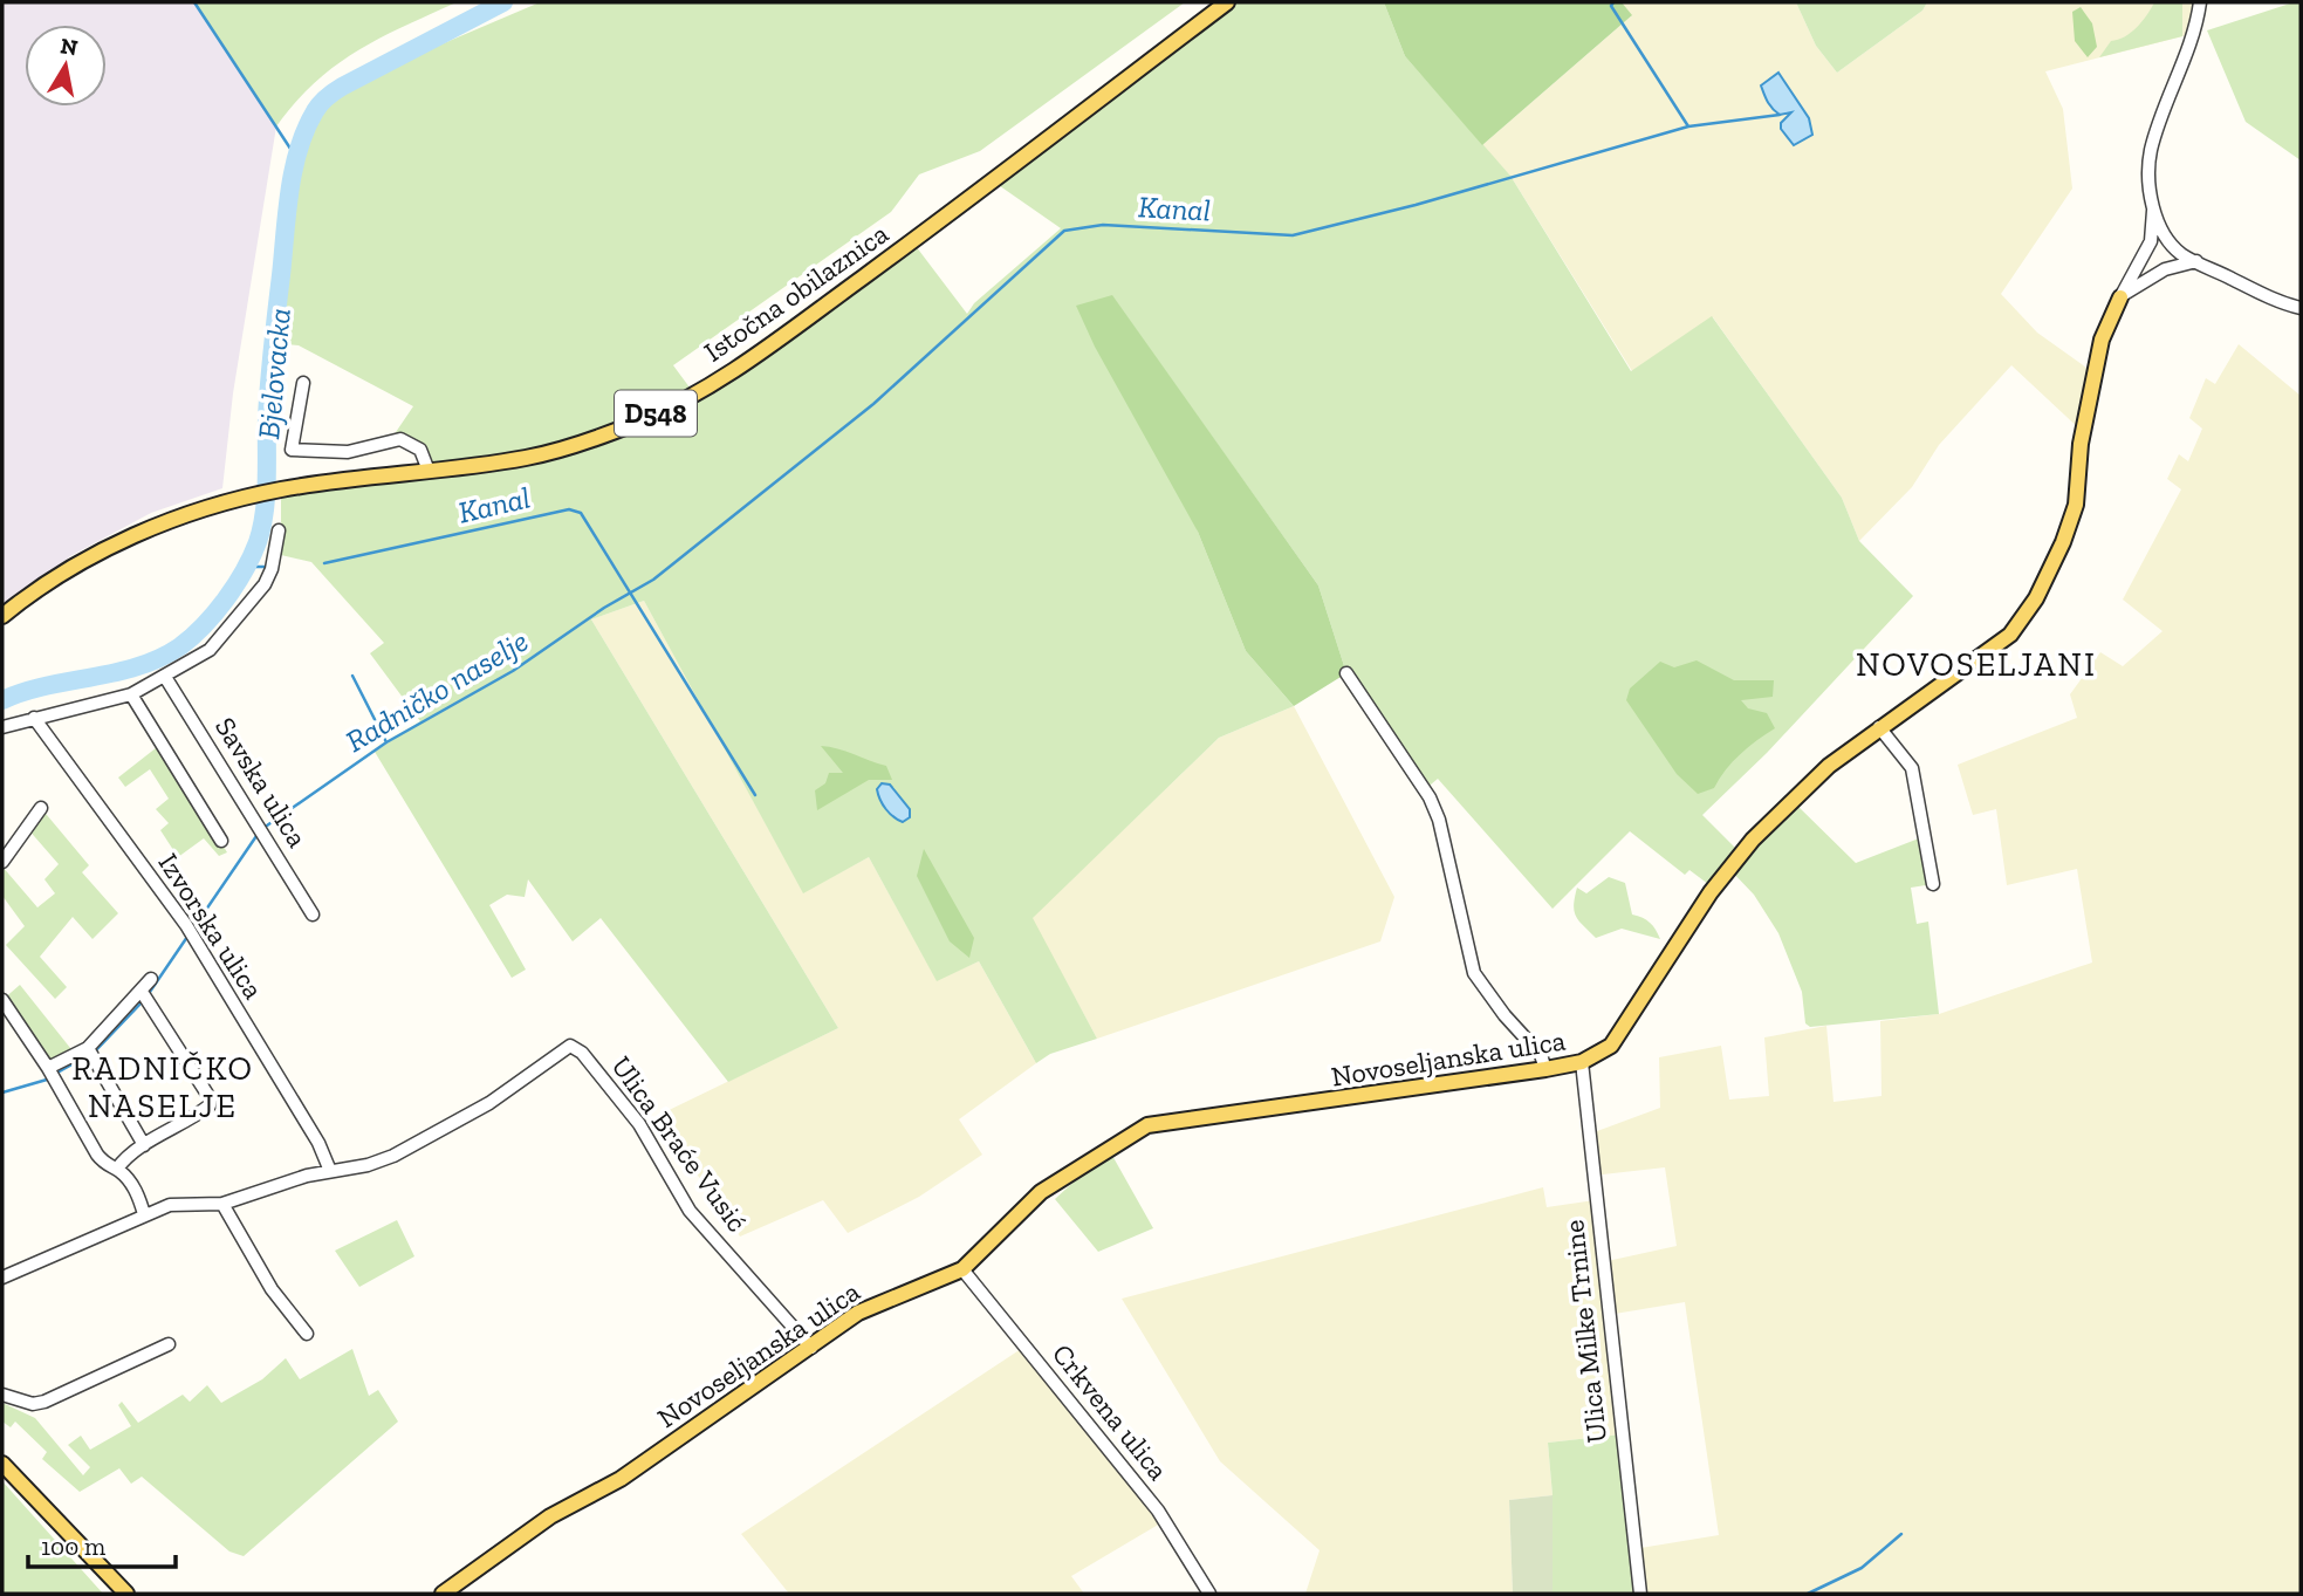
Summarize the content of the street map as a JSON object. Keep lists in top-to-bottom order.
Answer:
{
  "streets": {
    "main road": ["Istočna obilaznica", "D548", "Novoseljanska ulica"],
    "street": [
      "Savska ulica",
      "Izvorska ulica",
      "Ulica Braće Vusić",
      "Ulica Milke Trnine",
      "Crkvena ulica"
    ]
  },
  "crossings": [
    ["Izvorska ulica", "Ulica Braće Vusić"],
    ["Novoseljanska ulica", "Ulica Braće Vusić"],
    ["Novoseljanska ulica", "Ulica Milke Trnine"],
    ["Novoseljanska ulica", "Crkvena ulica"]
  ],
  "districts": ["NOVOSELJANI", "RADNIČKO NASELJE"],
  "water": ["Kanal", "Bjelovacka", "Radničko naselje"],
  "scale_bar": "100 m",
  "north": "top"
}
